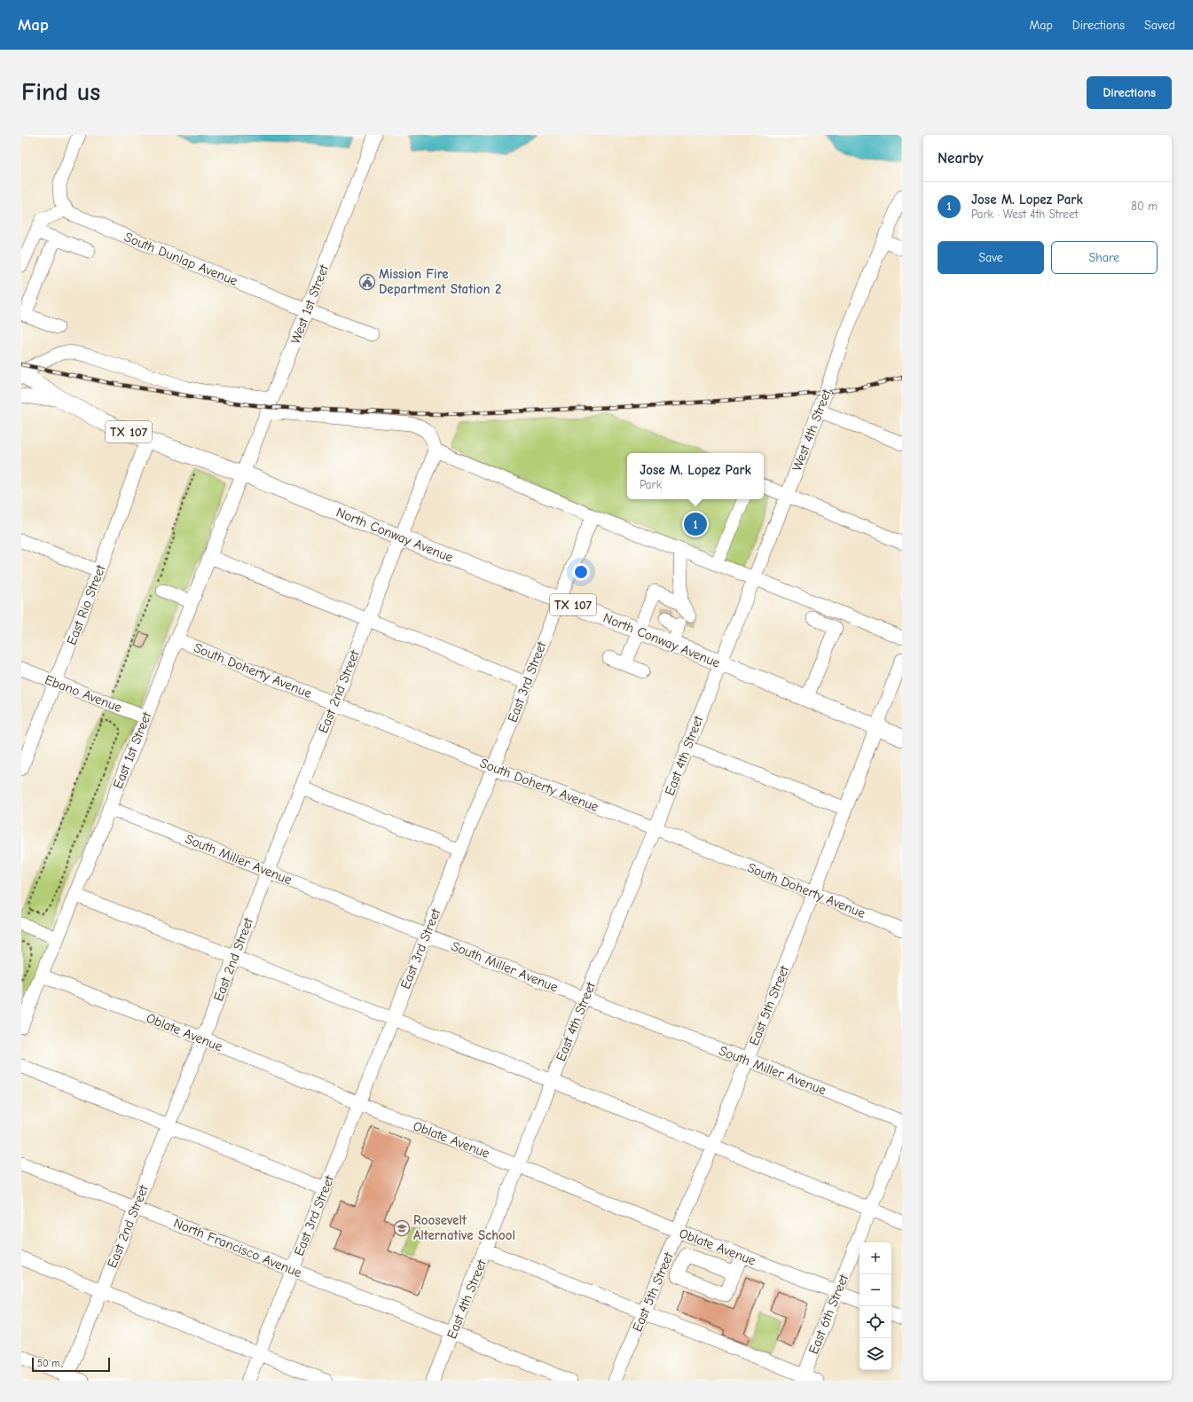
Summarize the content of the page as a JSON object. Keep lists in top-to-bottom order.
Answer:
{
  "streets": {
    "main road": ["TX 107", "North Conway Avenue"],
    "street": [
      "South Dunlap Avenue",
      "West 1st Street",
      "West 4th Street",
      "East Rio Street",
      "South Doherty Avenue",
      "East 3rd Street",
      "East 2nd Street",
      "Ebano Avenue",
      "East 1st Street",
      "East 4th Street",
      "South Miller Avenue",
      "East 5th Street",
      "Oblate Avenue",
      "North Francisco Avenue",
      "East 6th Street"
    ]
  },
  "crossings": [
    ["South Dunlap Avenue", "West 1st Street"],
    ["West 1st Street", "TX 107"],
    ["West 1st Street", "North Conway Avenue"],
    ["West 1st Street", "East 1st Street"],
    ["West 4th Street", "North Conway Avenue"],
    ["West 4th Street", "East 4th Street"],
    ["TX 107", "North Conway Avenue"],
    ["TX 107", "East Rio Street"],
    ["TX 107", "East 1st Street"],
    ["North Conway Avenue", "East 3rd Street"],
    ["North Conway Avenue", "East 2nd Street"],
    ["North Conway Avenue", "East 1st Street"],
    ["North Conway Avenue", "East 4th Street"],
    ["North Conway Avenue", "East 5th Street"],
    ["East Rio Street", "Ebano Avenue"],
    ["South Doherty Avenue", "East 3rd Street"],
    ["South Doherty Avenue", "East 2nd Street"],
    ["South Doherty Avenue", "East 1st Street"],
    ["South Doherty Avenue", "East 4th Street"],
    ["South Doherty Avenue", "East 5th Street"],
    ["East 3rd Street", "South Miller Avenue"],
    ["East 3rd Street", "Oblate Avenue"],
    ["East 3rd Street", "North Francisco Avenue"],
    ["East 2nd Street", "South Miller Avenue"],
    ["East 2nd Street", "Oblate Avenue"],
    ["East 2nd Street", "North Francisco Avenue"],
    ["Ebano Avenue", "East 1st Street"],
    ["East 1st Street", "South Miller Avenue"],
    ["East 1st Street", "Oblate Avenue"],
    ["East 4th Street", "South Miller Avenue"],
    ["East 4th Street", "Oblate Avenue"],
    ["East 4th Street", "North Francisco Avenue"],
    ["South Miller Avenue", "East 5th Street"],
    ["East 5th Street", "Oblate Avenue"],
    ["Oblate Avenue", "East 6th Street"]
  ],
  "places": {
    "public building": ["Mission Fire Department Station 2"],
    "school or university": ["Roosevelt Alternative School"]
  },
  "scale_bar": "50 m",
  "page": {
    "header": "Map",
    "nav": ["Map", "Directions", "Saved"],
    "buttons": [
      "Directions",
      ["Save", "Share"]
    ],
    "title": "Find us",
    "heading": "Nearby",
    "list": [
      {
        "mark": "1",
        "name": "Jose M. Lopez Park",
        "note": "Park · West 4th Street",
        "value": "80 m"
      }
    ],
    "popup": ["Jose M. Lopez Park", "Park"],
    "pins": "1",
    "map_buttons": ["+", "−"],
    "scale": "50 m"
  }
}
